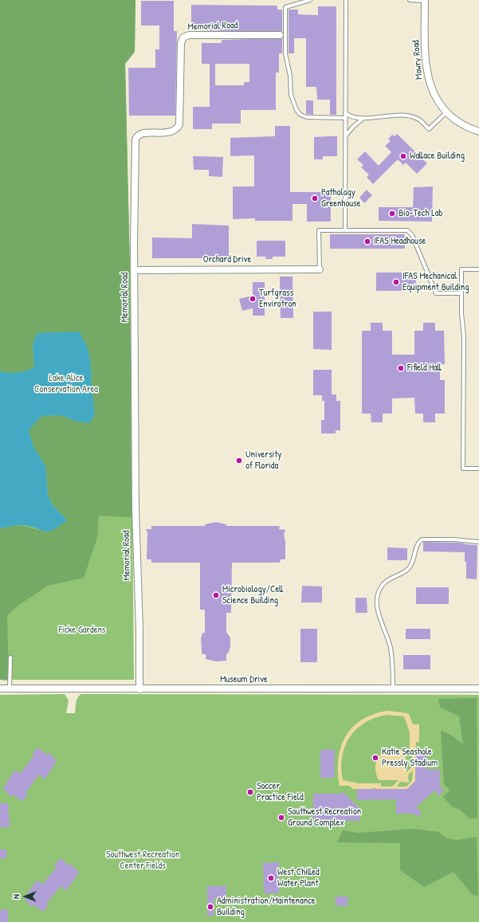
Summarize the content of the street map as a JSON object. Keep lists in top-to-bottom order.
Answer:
{
  "streets": {
    "street": [
      "Memorial Road",
      "Mowry Road",
      "Orchard Drive",
      "Museum Drive"
    ]
  },
  "crossings": [
    ["Memorial Road", "Orchard Drive"],
    ["Memorial Road", "Museum Drive"]
  ],
  "parks": ["Lake Alice Conservation Area", "Ficke Gardens", "Southwest Recreation Center Fields"],
  "places": [
    "Wallace Building",
    "Pathology Greenhouse",
    "Bio-Tech Lab",
    "IFAS Headhouse",
    "IFAS Mechanical Equipment Building",
    "Turfgrass Envirotron",
    "Fifield Hall",
    "University of Florida",
    "Microbiology/Cell Science Building",
    "Katie Seashole Pressly Stadium",
    "Soccer Practice Field",
    "Southwest Recreation Ground Complex",
    "West Chilled Water Plant",
    "Administration/Maintenance Building"
  ],
  "north": "left"
}
